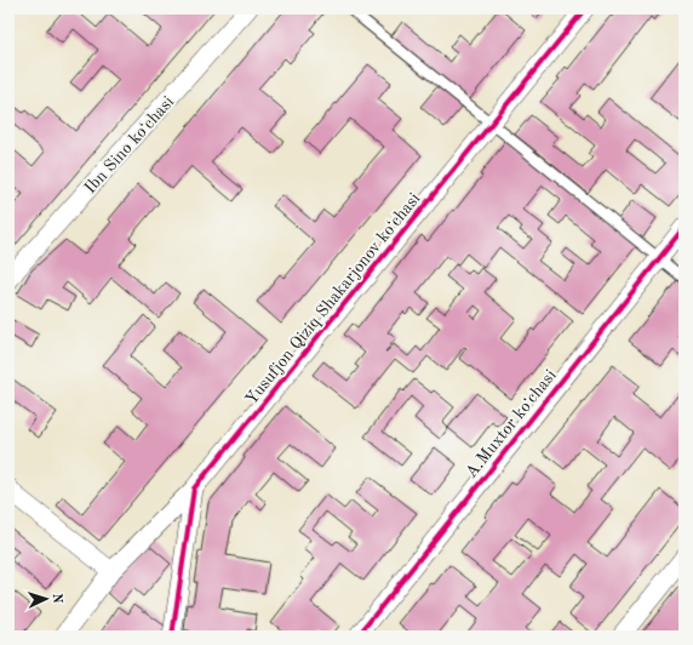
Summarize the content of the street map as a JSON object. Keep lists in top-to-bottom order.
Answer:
{
  "streets": {
    "street": ["Ibn Sino koʻchasi", "Yusufjon Qiziq Shakarjonov koʻchasi", "A.Muxtor koʻchasi"]
  },
  "north": "right"
}
